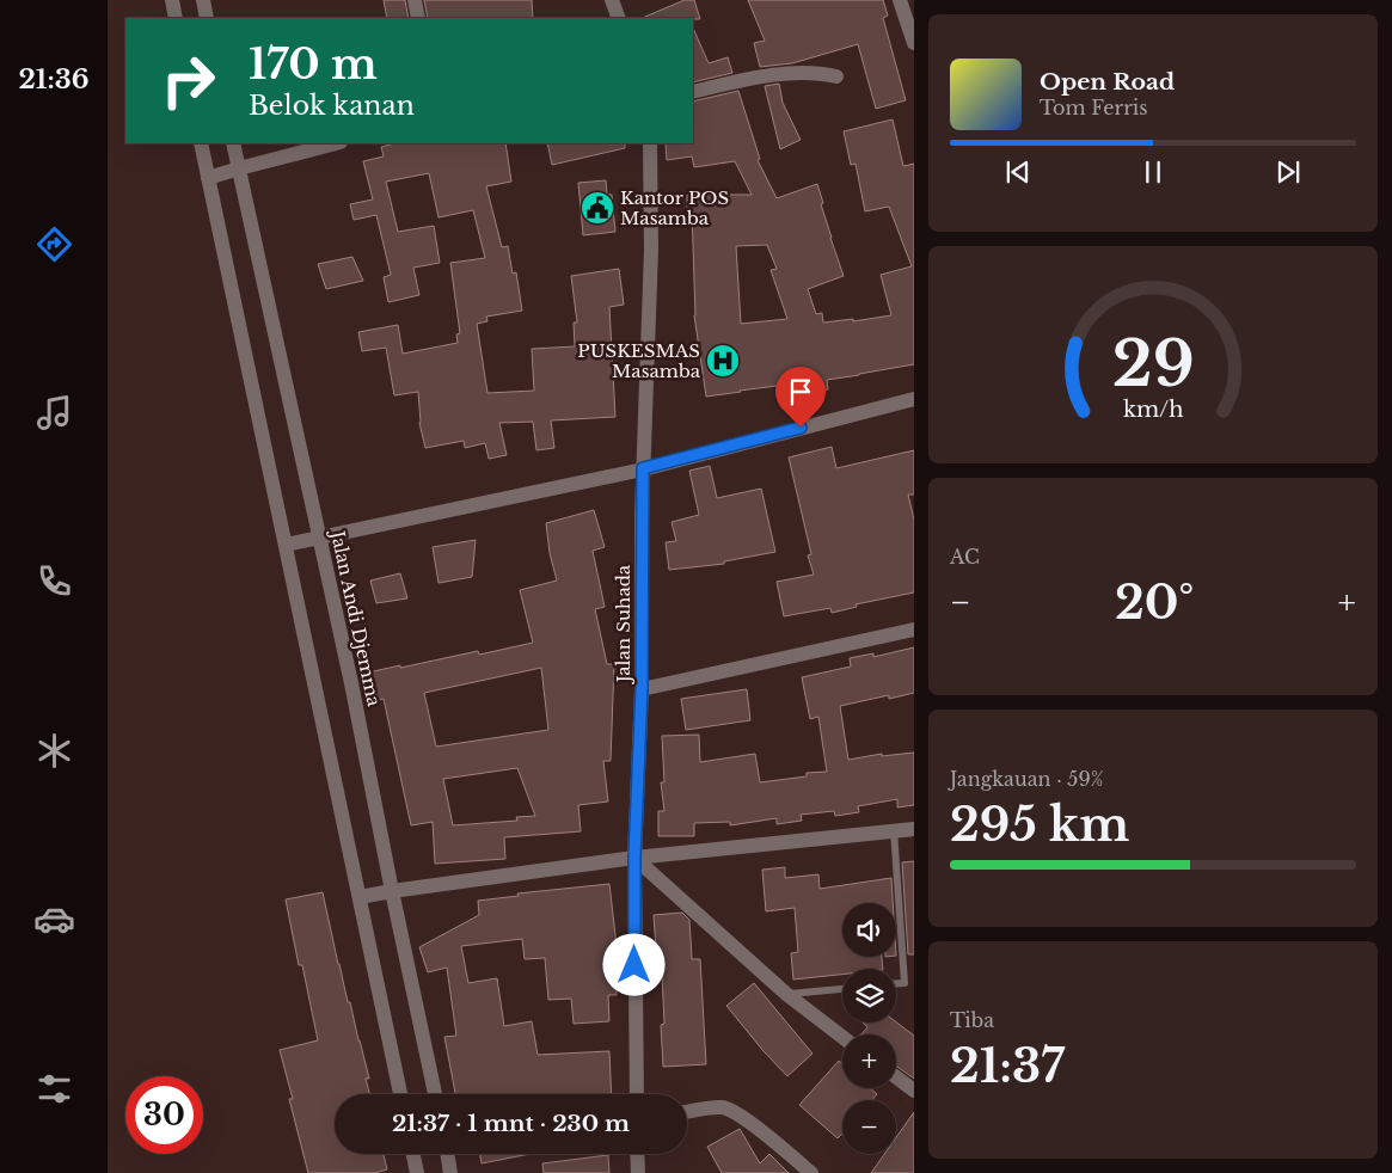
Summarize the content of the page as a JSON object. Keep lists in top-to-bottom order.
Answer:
{
  "streets": {
    "street": ["Jalan Andi Djemma", "Jalan Suhada"]
  },
  "places": {
    "public building": ["Kantor POS Masamba"],
    "hospital": ["PUSKESMAS Masamba"]
  },
  "page": {
    "tabs": "21:36",
    "turn": ["170 m", "Belok kanan"],
    "song": ["Open Road", "Tom Ferris"],
    "tile": [
      "AC",
      ["Jangkauan · 59%", "295 km"],
      ["Tiba", "21:37"]
    ],
    "heat": ["−", "20°", "+"],
    "map_buttons": ["+", "−"],
    "limit": "30",
    "trip": "21:37 · 1 mnt · 230 m",
    "gauge": ["29", "km/h"]
  }
}
